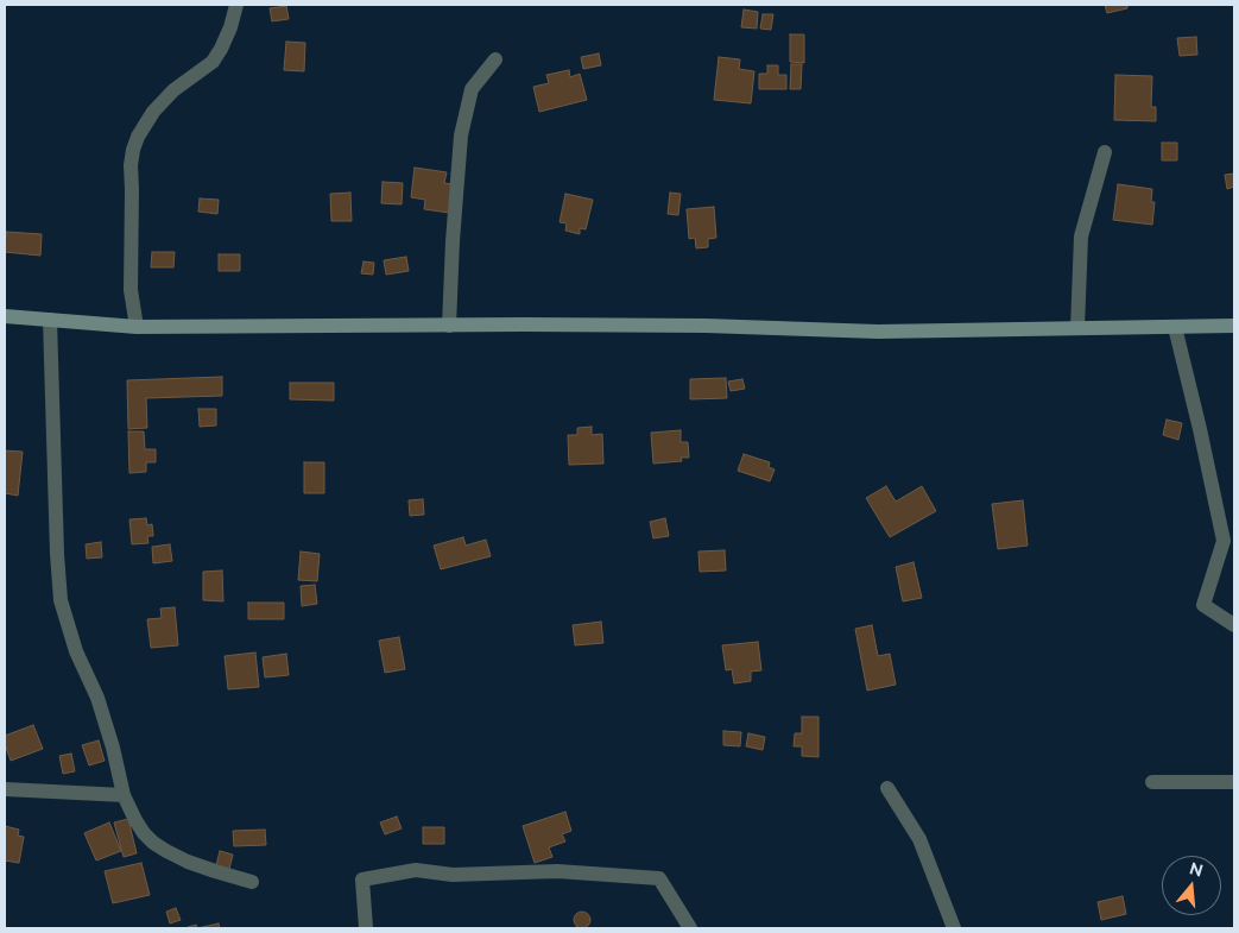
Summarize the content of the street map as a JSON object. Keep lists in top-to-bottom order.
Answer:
{
  "north": "top"
}
